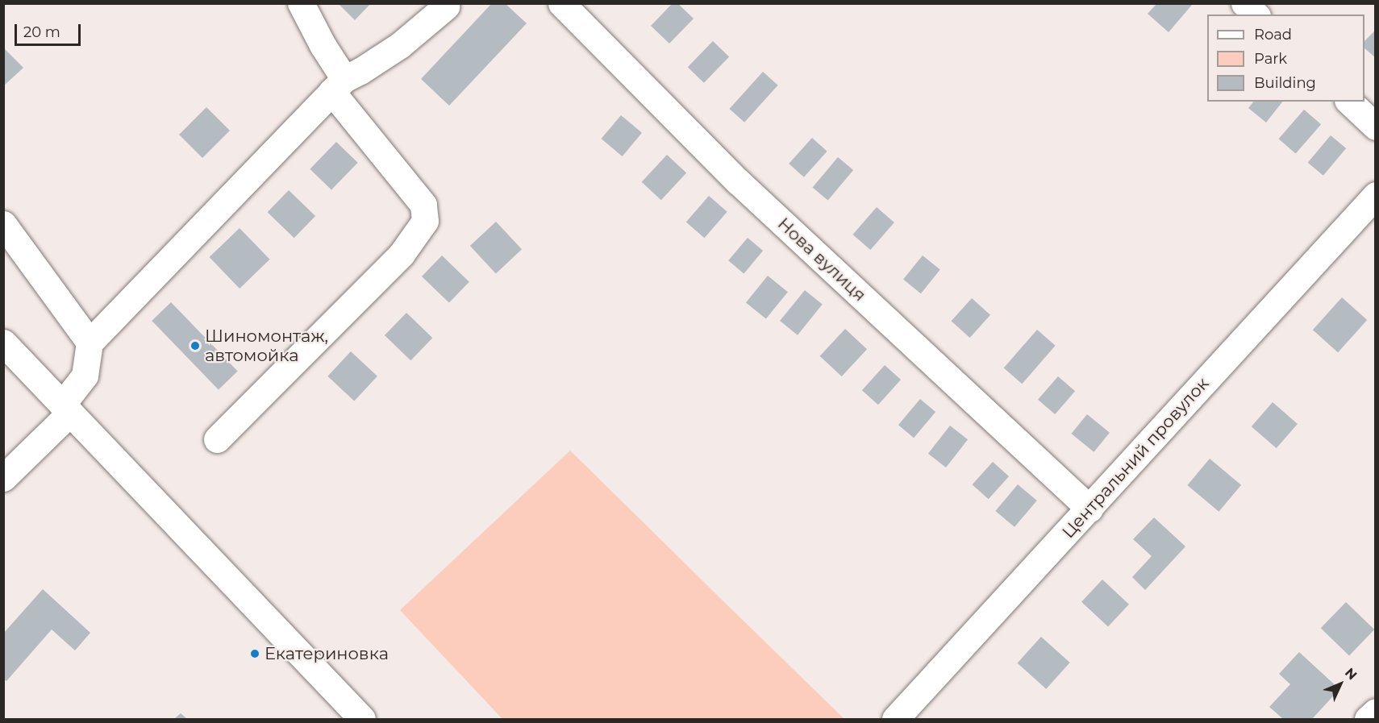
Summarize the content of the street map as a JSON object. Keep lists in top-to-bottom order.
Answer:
{
  "streets": {
    "street": ["Нова вулиця", "Центральний провулок"]
  },
  "crossings": [
    ["Нова вулиця", "Центральний провулок"]
  ],
  "places": ["Шиномонтаж, автомойка", "Екатериновка"],
  "legend": ["Road", "Park", "Building"],
  "scale_bar": "20 m",
  "north": "top right"
}
